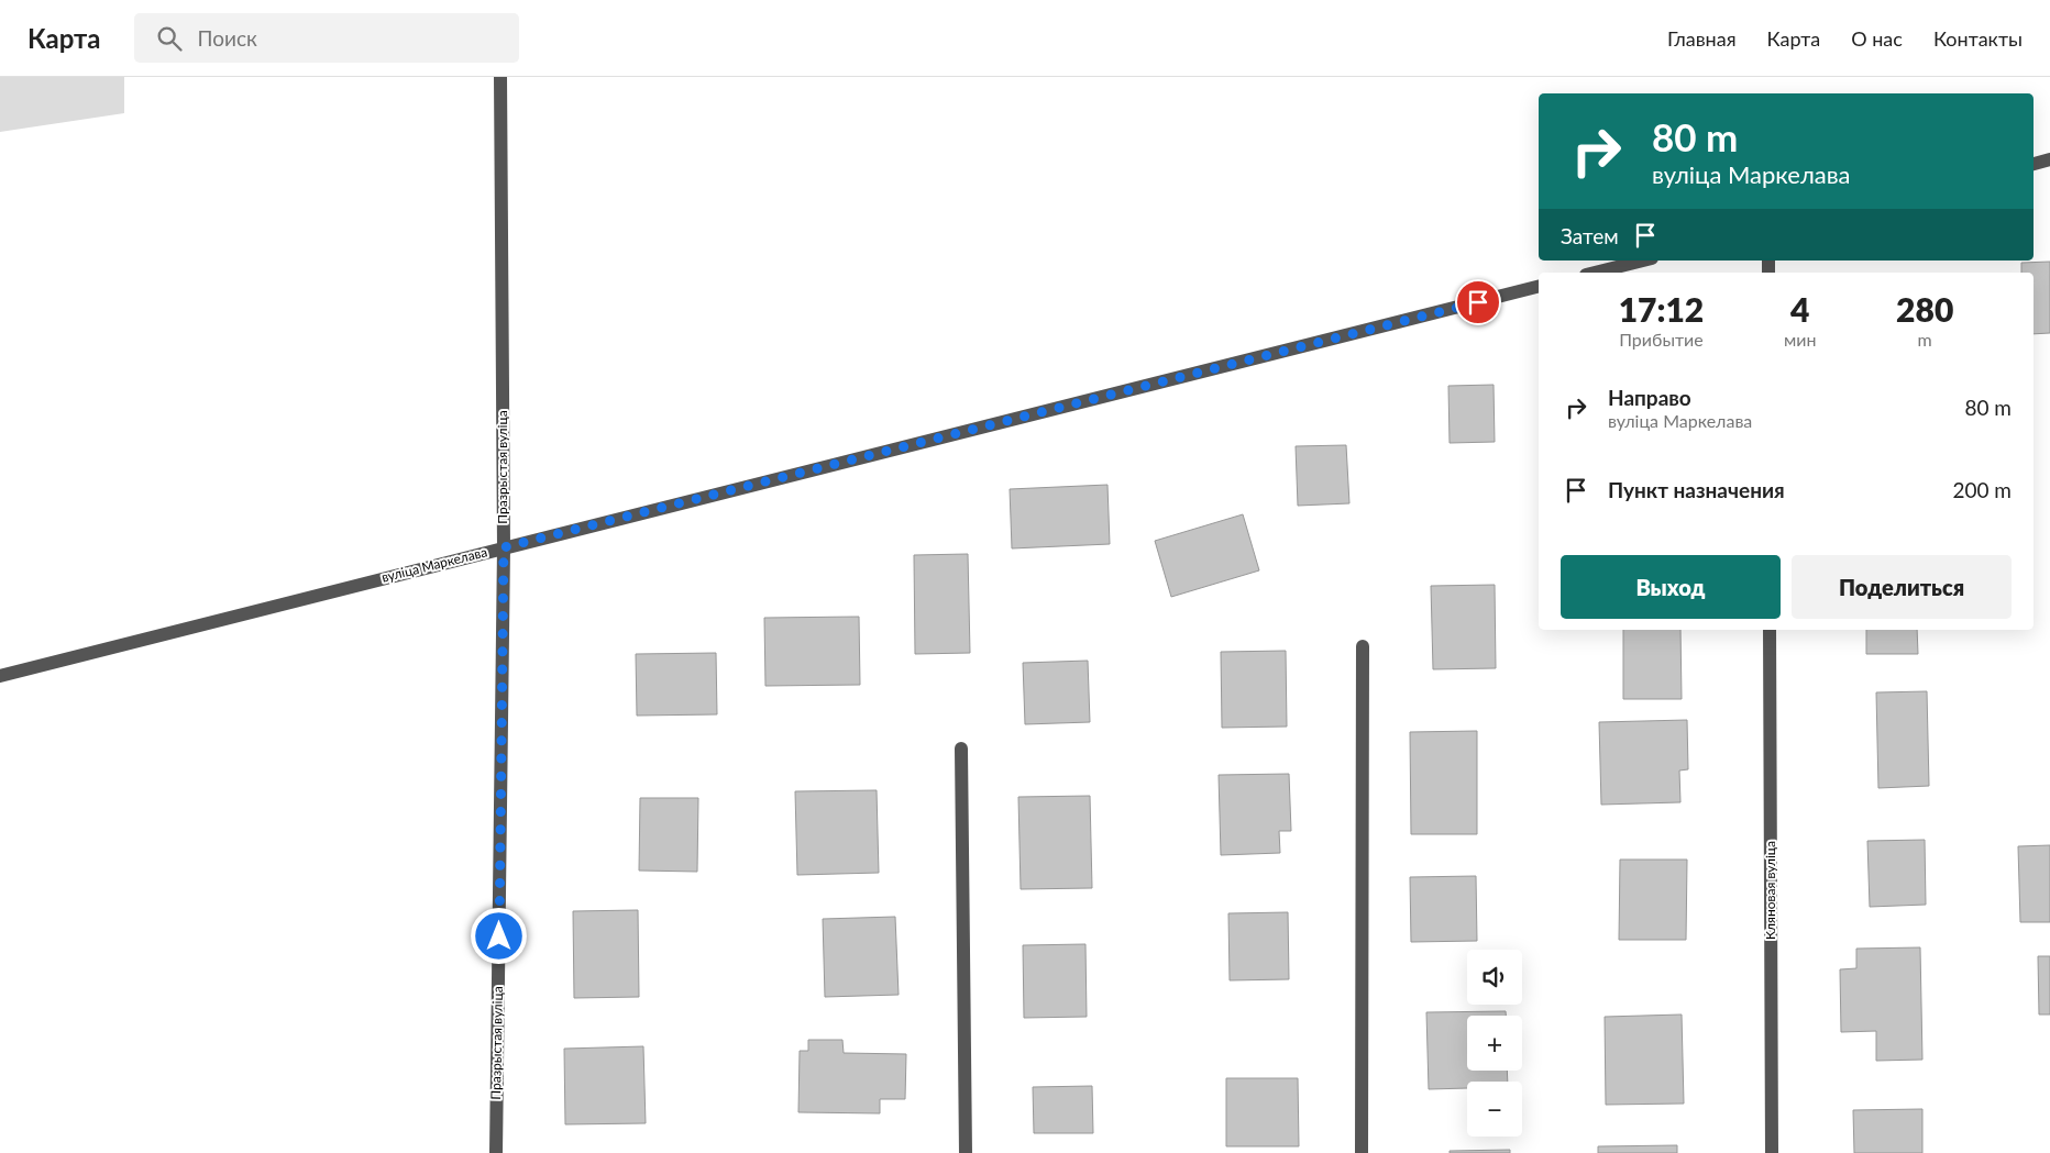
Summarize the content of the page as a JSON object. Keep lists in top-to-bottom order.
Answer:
{
  "streets": {
    "street": ["Празрыстая вуліца", "вуліца Маркелава", "Кляновая вуліца"]
  },
  "crossings": [
    ["Празрыстая вуліца", "вуліца Маркелава"]
  ],
  "page": {
    "header": "Карта",
    "search": "Поиск",
    "nav": [
      "Главная",
      "Карта",
      "О нас",
      "Контакты"
    ],
    "turn": ["80 m", "вуліца Маркелава"],
    "then": "Затем",
    "eta": [
      "17:12",
      "Прибытие",
      "4",
      "мин",
      "280",
      "m"
    ],
    "list": [
      {
        "name": "Направо",
        "note": "вуліца Маркелава",
        "value": "80 m"
      },
      {
        "name": "Пункт назначения",
        "value": "200 m"
      }
    ],
    "buttons": ["Выход", "Поделиться"],
    "map_buttons": ["+", "−"]
  }
}
